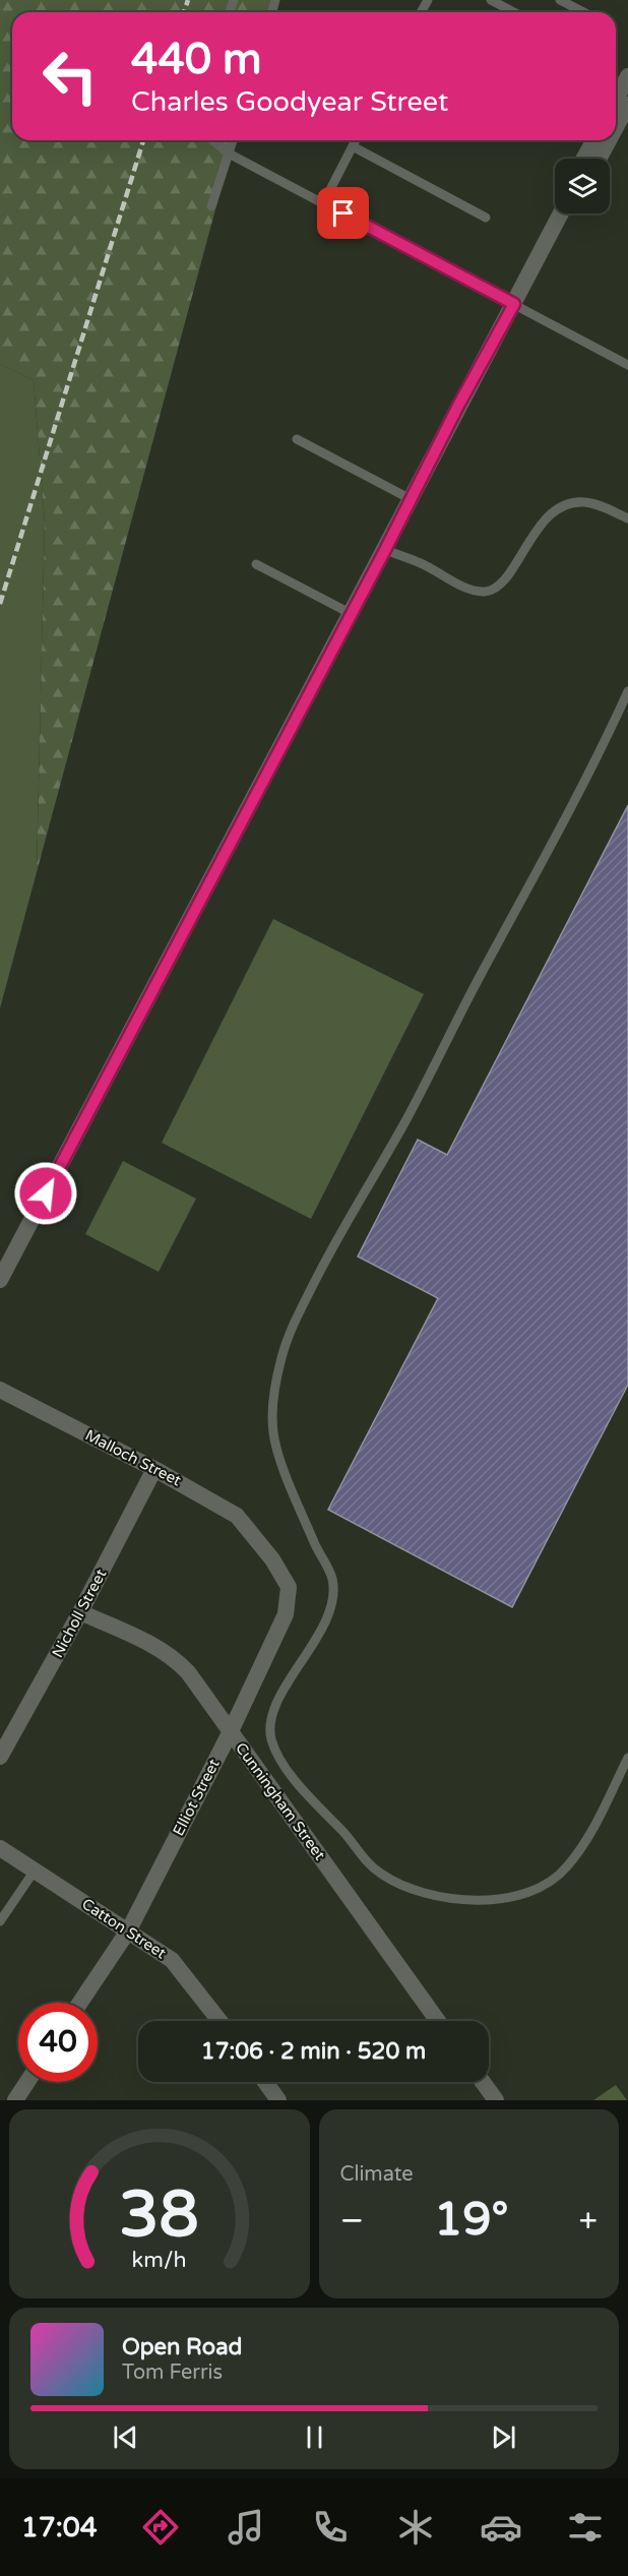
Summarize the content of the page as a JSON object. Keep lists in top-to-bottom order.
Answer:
{
  "streets": {
    "street": [
      "Malloch Street",
      "Nicholl Street",
      "Elliot Street",
      "Cunningham Street",
      "Catton Street"
    ]
  },
  "crossings": [
    ["Malloch Street", "Nicholl Street"],
    ["Malloch Street", "Elliot Street"],
    ["Nicholl Street", "Cunningham Street"],
    ["Elliot Street", "Cunningham Street"],
    ["Elliot Street", "Catton Street"]
  ],
  "page": {
    "turn": ["440 m", "Charles Goodyear Street"],
    "limit": "40",
    "trip": "17:06 · 2 min · 520 m",
    "tile": "Climate",
    "heat": ["−", "19°", "+"],
    "song": ["Open Road", "Tom Ferris"],
    "tabs": "17:04",
    "gauge": ["38", "km/h"]
  }
}
